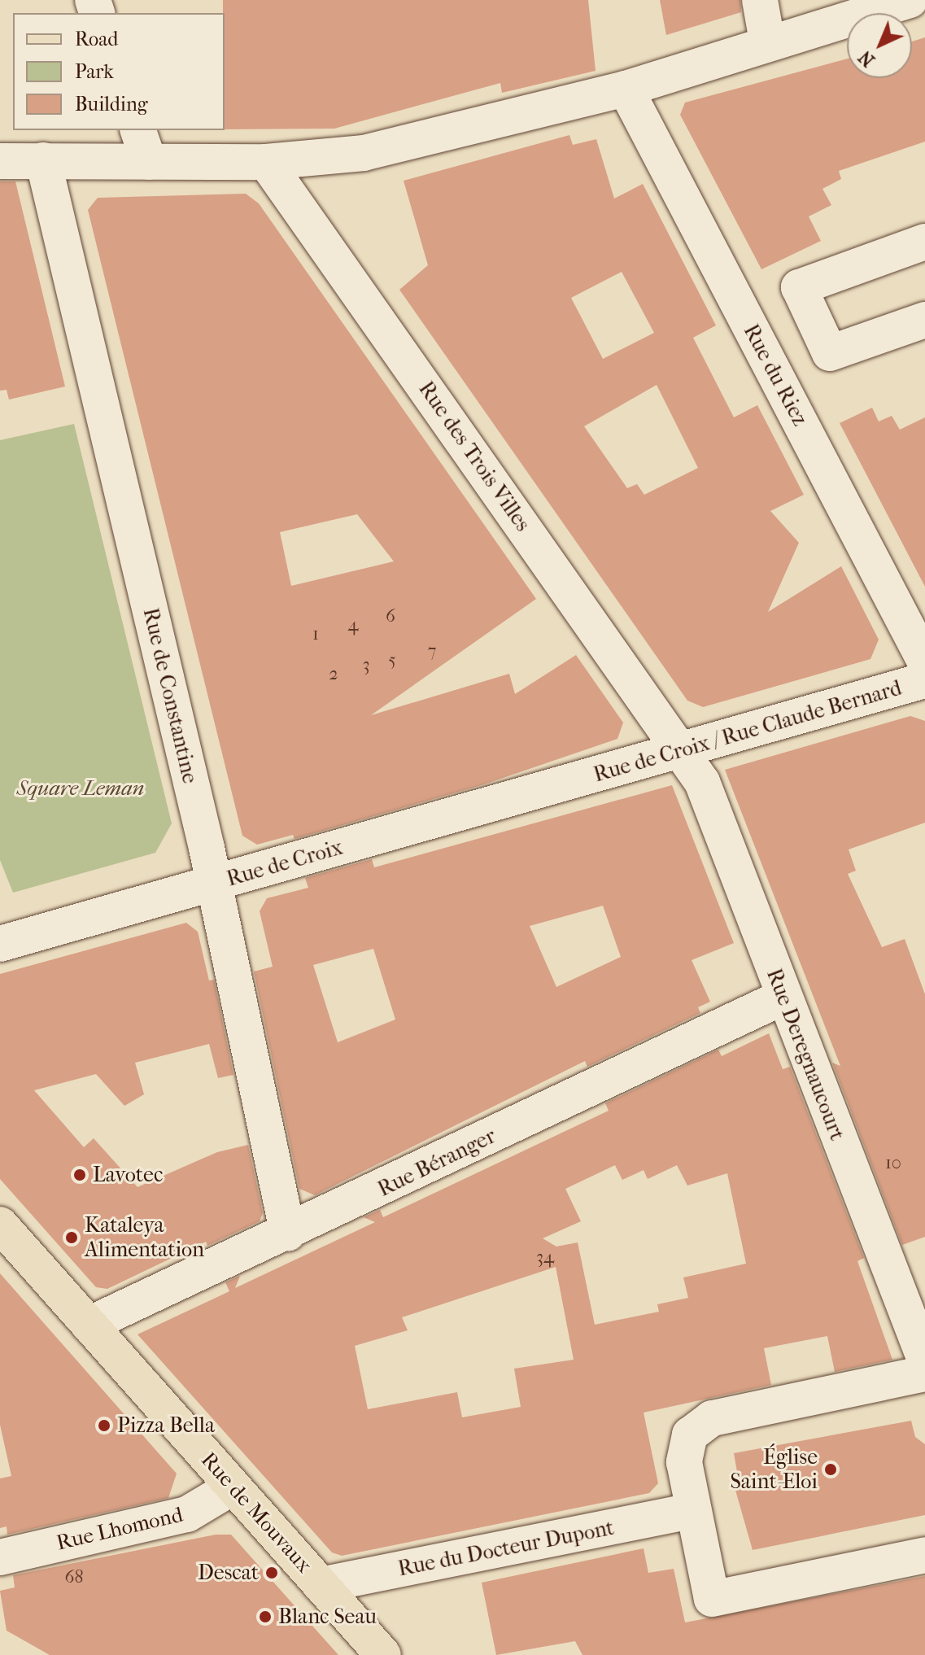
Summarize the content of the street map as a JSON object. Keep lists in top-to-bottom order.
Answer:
{
  "streets": {
    "main road": ["Rue de Mouvaux"],
    "street": [
      "Rue du Riez",
      "Rue des Trois Villes",
      "Rue de Constantine",
      "Rue de Croix / Rue Claude Bernard",
      "Rue de Croix",
      "Rue Deregnaucourt",
      "Rue Béranger",
      "Rue Lhomond",
      "Rue du Docteur Dupont"
    ]
  },
  "crossings": [
    ["Rue des Trois Villes", "Rue de Croix / Rue Claude Bernard"],
    ["Rue des Trois Villes", "Rue Deregnaucourt"],
    ["Rue de Constantine", "Rue de Croix"],
    ["Rue de Constantine", "Rue Béranger"],
    ["Rue de Croix / Rue Claude Bernard", "Rue de Croix"],
    ["Rue de Croix / Rue Claude Bernard", "Rue Deregnaucourt"],
    ["Rue Deregnaucourt", "Rue Béranger"],
    ["Rue Béranger", "Rue de Mouvaux"],
    ["Rue de Mouvaux", "Rue Lhomond"],
    ["Rue de Mouvaux", "Rue du Docteur Dupont"]
  ],
  "parks": ["Square Leman"],
  "places": [
    "Lavotec",
    "Kataleya Alimentation",
    "Pizza Bella",
    "Église Saint-Eloi",
    "Descat",
    "Blanc Seau"
  ],
  "house_numbers": [
    "6",
    "4",
    "1",
    "7",
    "5",
    "3",
    "2",
    "10",
    "34",
    "68"
  ],
  "legend": ["Road", "Park", "Building"],
  "north": "bottom left"
}
